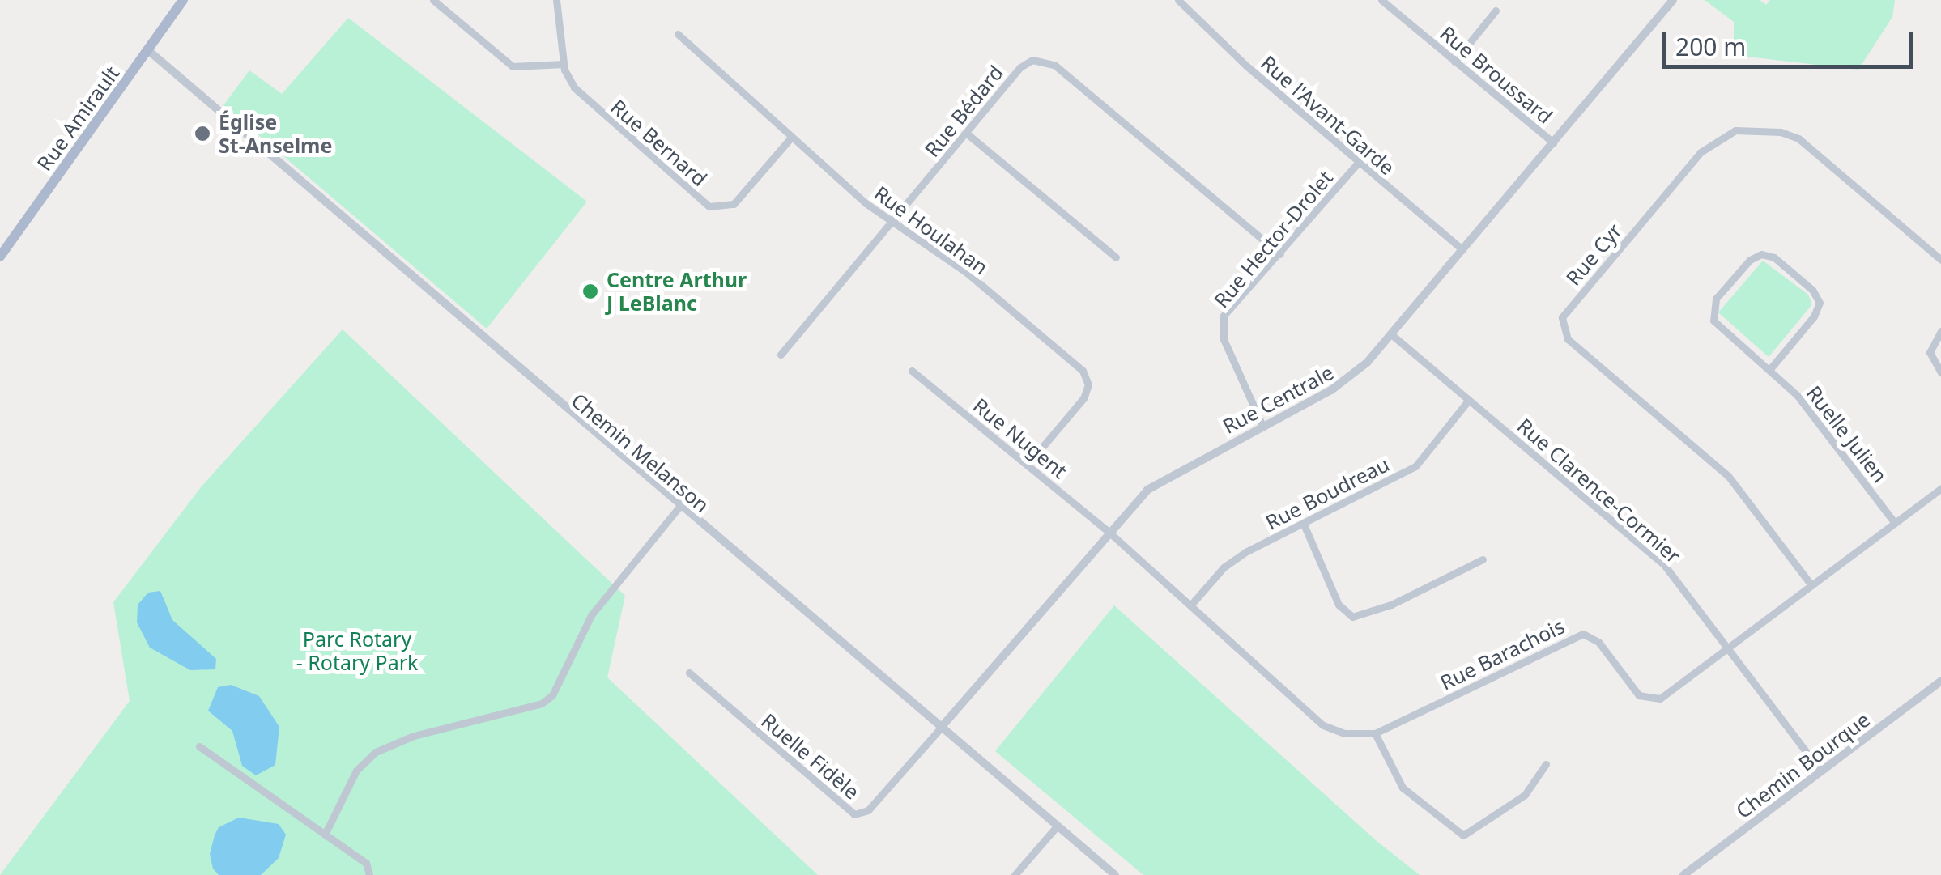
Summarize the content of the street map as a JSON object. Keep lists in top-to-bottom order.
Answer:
{
  "streets": {
    "main road": ["Rue Amirault"],
    "street": [
      "Rue Broussard",
      "Rue Bédard",
      "Rue l'Avant-Garde",
      "Rue Bernard",
      "Rue Houlahan",
      "Rue Hector-Drolet",
      "Rue Cyr",
      "Rue Centrale",
      "Ruelle Julien",
      "Rue Nugent",
      "Chemin Melanson",
      "Rue Clarence-Cormier",
      "Rue Boudreau",
      "Rue Barachois",
      "Ruelle Fidèle",
      "Chemin Bourque"
    ]
  },
  "crossings": [
    ["Rue Broussard", "Rue Centrale"],
    ["Rue Bédard", "Rue Houlahan"],
    ["Rue Bédard", "Rue Hector-Drolet"],
    ["Rue l'Avant-Garde", "Rue Hector-Drolet"],
    ["Rue l'Avant-Garde", "Rue Centrale"],
    ["Rue Amirault", "Chemin Melanson"],
    ["Rue Bernard", "Rue Houlahan"],
    ["Rue Houlahan", "Rue Nugent"],
    ["Rue Hector-Drolet", "Rue Centrale"],
    ["Rue Cyr", "Rue Barachois"],
    ["Rue Centrale", "Rue Nugent"],
    ["Rue Centrale", "Chemin Melanson"],
    ["Rue Centrale", "Rue Clarence-Cormier"],
    ["Rue Centrale", "Ruelle Fidèle"],
    ["Ruelle Julien", "Rue Barachois"],
    ["Chemin Melanson", "Ruelle Fidèle"],
    ["Rue Clarence-Cormier", "Rue Boudreau"],
    ["Rue Clarence-Cormier", "Rue Barachois"],
    ["Rue Clarence-Cormier", "Chemin Bourque"]
  ],
  "parks": ["Parc Rotary - Rotary Park"],
  "places": ["Église St-Anselme", "Centre Arthur J LeBlanc"],
  "scale_bar": "200 m"
}
